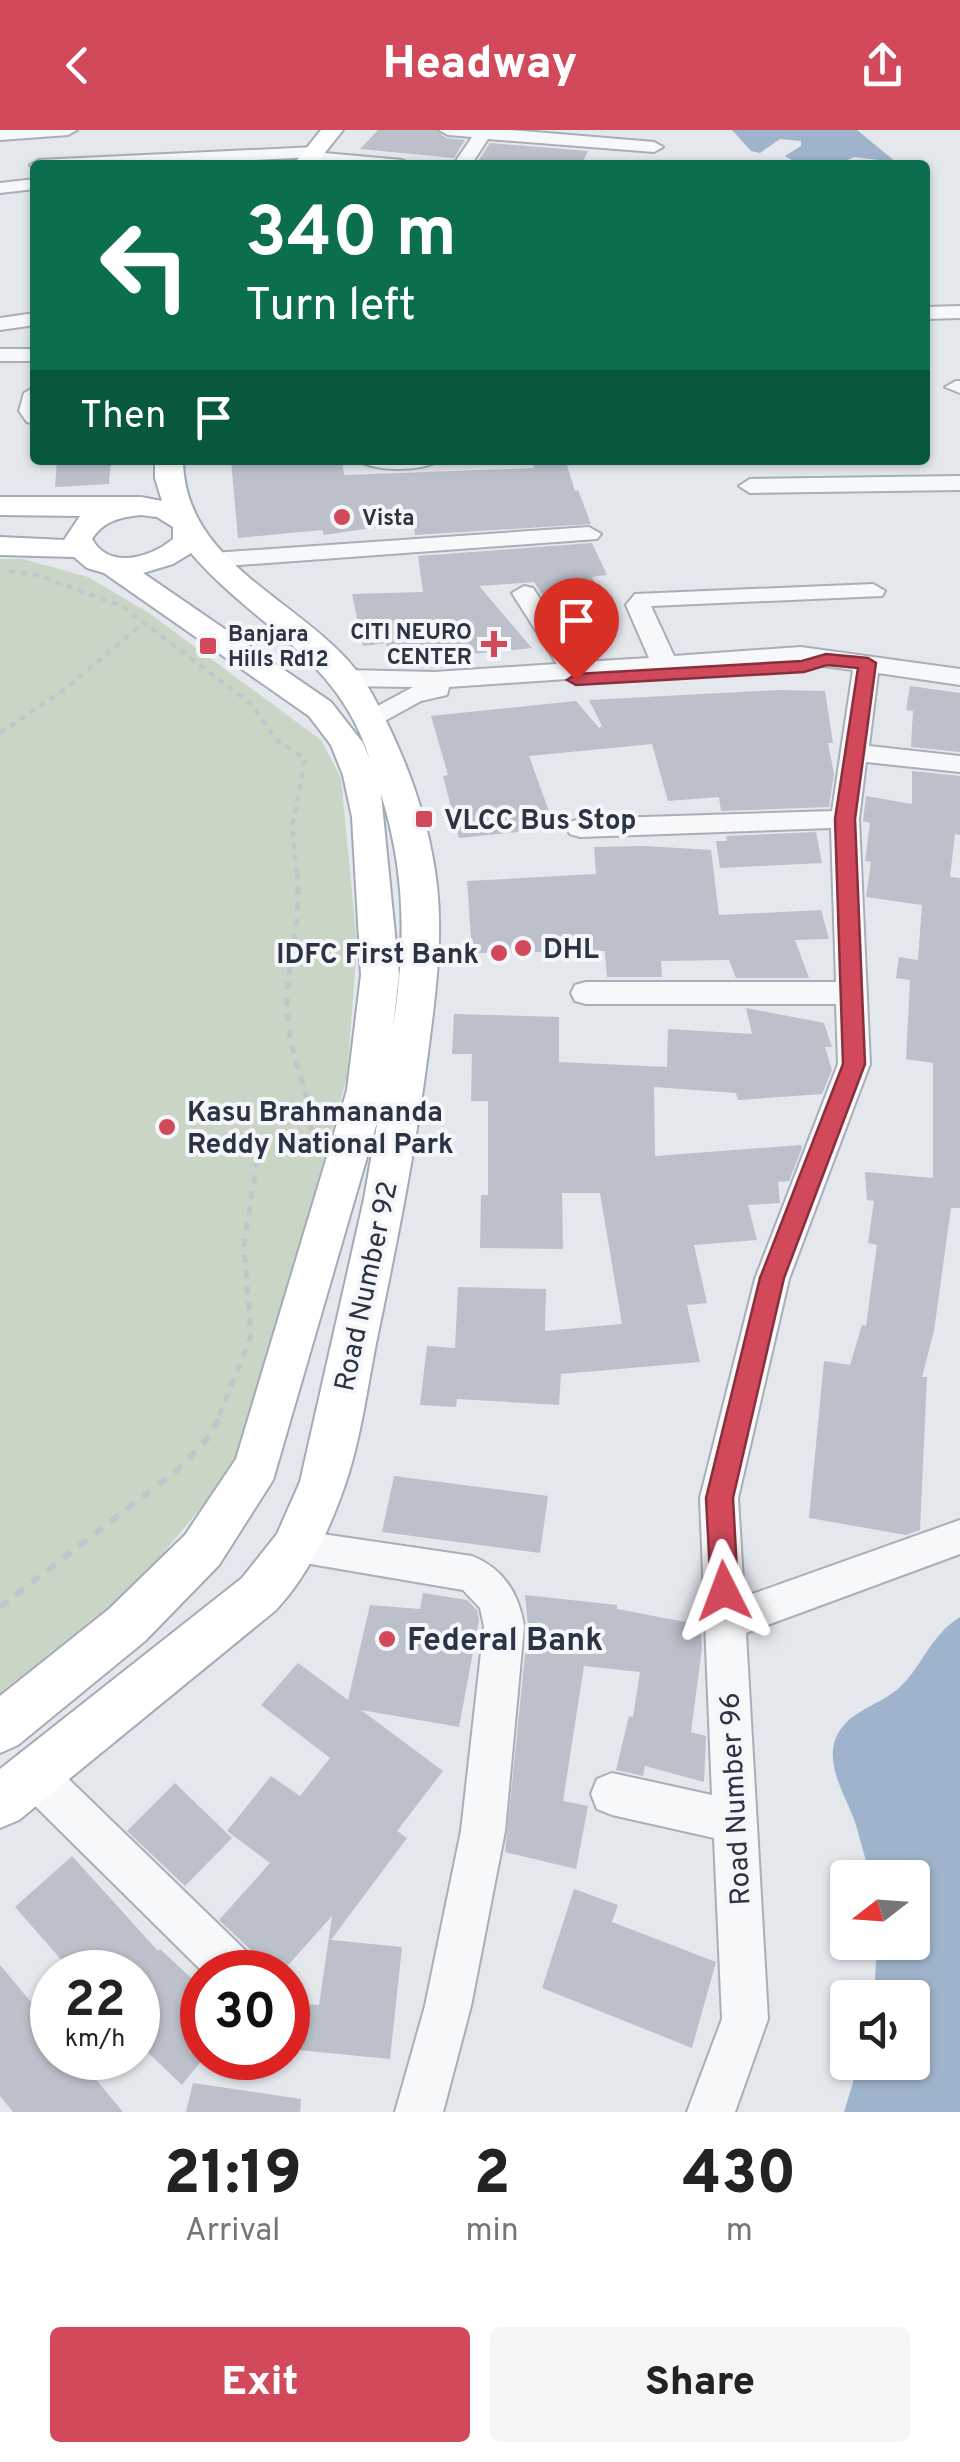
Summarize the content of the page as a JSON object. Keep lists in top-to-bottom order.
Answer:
{
  "streets": {
    "main road": ["Road Number 92"],
    "street": ["Road Number 96"]
  },
  "places": {
    "other": [
      "Vista",
      "DHL",
      "IDFC First Bank",
      "Kasu Brahmananda Reddy National Park",
      "Federal Bank"
    ],
    "health": ["CITI NEURO CENTER"],
    "transit": ["Banjara Hills Rd12", "VLCC Bus Stop"]
  },
  "north": "left",
  "page": {
    "header": "Headway",
    "turn": ["340 m", "Turn left"],
    "then": "Then",
    "speed": "22 km/h",
    "limit": "30",
    "eta": [
      "21:19",
      "Arrival",
      "2",
      "min",
      "430",
      "m"
    ],
    "buttons": ["Exit", "Share"]
  }
}
